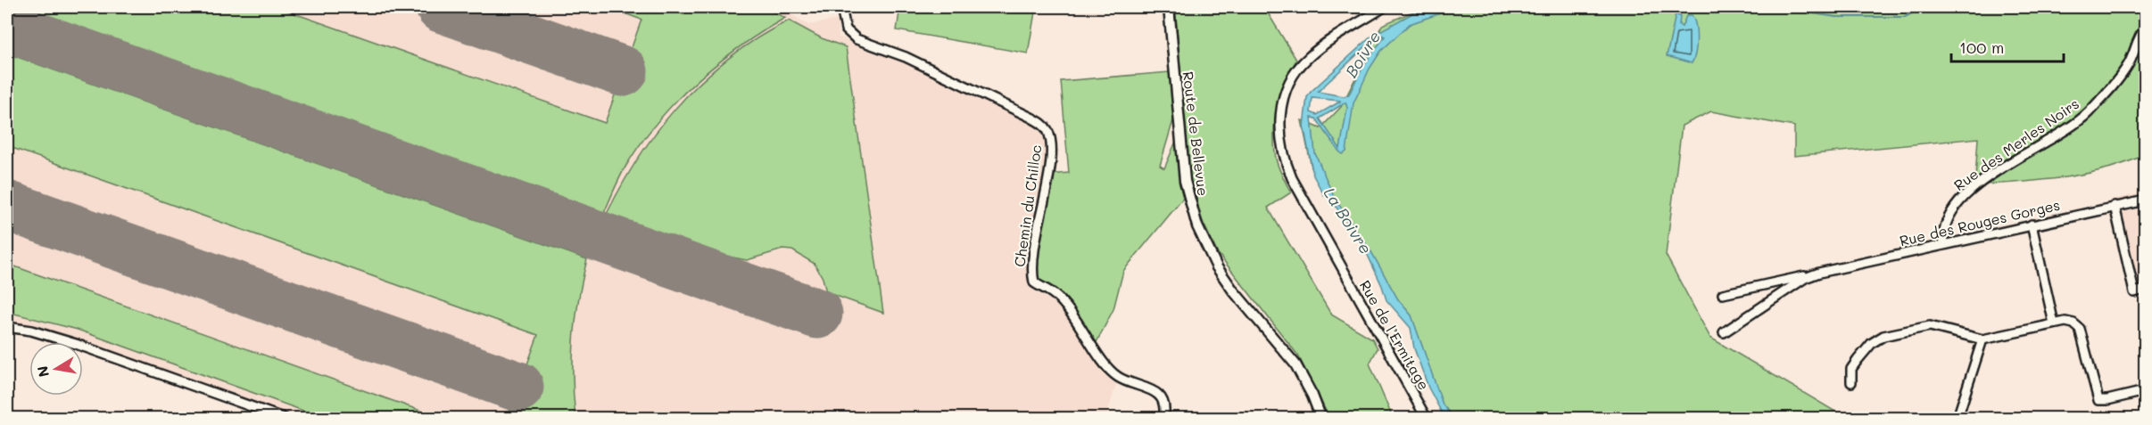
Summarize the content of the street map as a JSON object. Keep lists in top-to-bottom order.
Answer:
{
  "streets": {
    "street": [
      "Route de Bellevue",
      "Rue des Merles Noirs",
      "Chemin du Chilloc",
      "Rue des Rouges Gorges",
      "Rue de l’Ermitage"
    ]
  },
  "crossings": [
    ["Rue des Merles Noirs", "Rue des Rouges Gorges"]
  ],
  "water": ["Boivre", "La Boivre"],
  "scale_bar": "100 m",
  "north": "left"
}
